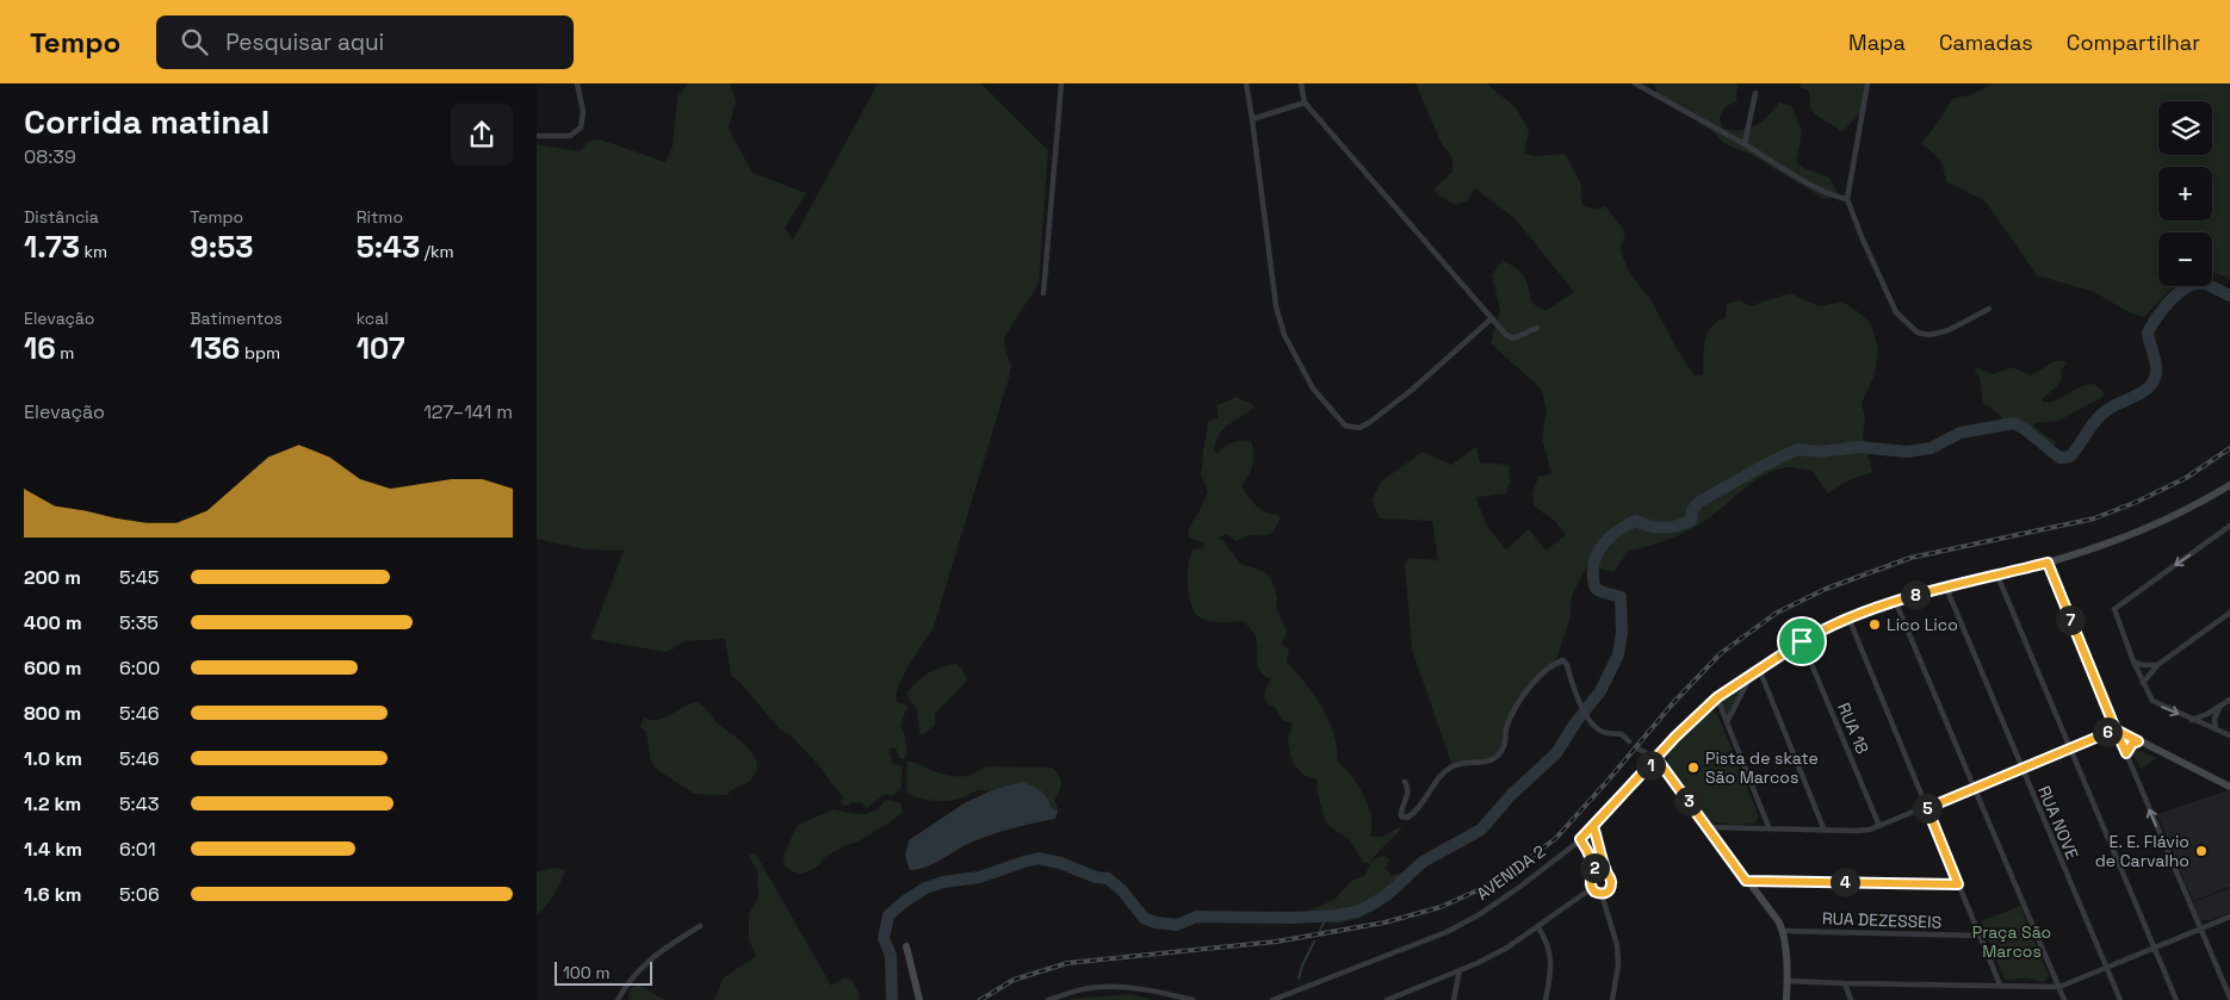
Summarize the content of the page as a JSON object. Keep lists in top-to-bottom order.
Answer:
{
  "streets": {
    "street": [
      "RUA 18",
      "RUA NOVE",
      "AVENIDA 2",
      "RUA DEZESSEIS"
    ]
  },
  "crossings": [
    ["RUA 18", "AVENIDA 2"],
    ["RUA NOVE", "AVENIDA 2"]
  ],
  "parks": ["Praça São Marcos"],
  "places": ["Lico Lico", "Pista de skate São Marcos", "E. E. Flávio de Carvalho"],
  "scale_bar": "100 m",
  "page": {
    "header": "Tempo",
    "search": "Pesquisar aqui",
    "nav": ["Mapa", "Camadas", "Compartilhar"],
    "heading": ["Corrida matinal", "08:39"],
    "map_buttons": ["+", "−"],
    "stats": [
      ["Distância", "1.73 km"],
      ["Tempo", "9:53"],
      ["Ritmo", "5:43 /km"],
      ["Elevação", "16 m"],
      ["Batimentos", "136 bpm"],
      ["kcal", "107"]
    ],
    "chart": ["Elevação", "127–141 m"],
    "list": [
      {
        "name": "200 m",
        "note": "5:45"
      },
      {
        "name": "400 m",
        "note": "5:35"
      },
      {
        "name": "600 m",
        "note": "6:00"
      },
      {
        "name": "800 m",
        "note": "5:46"
      },
      {
        "name": "1.0 km",
        "note": "5:46"
      },
      {
        "name": "1.2 km",
        "note": "5:43"
      },
      {
        "name": "1.4 km",
        "note": "6:01"
      },
      {
        "name": "1.6 km",
        "note": "5:06"
      }
    ],
    "pins": [
      "8",
      "7",
      "6",
      "1",
      "3",
      "5",
      "2",
      "4"
    ],
    "scale": "100 m"
  }
}
